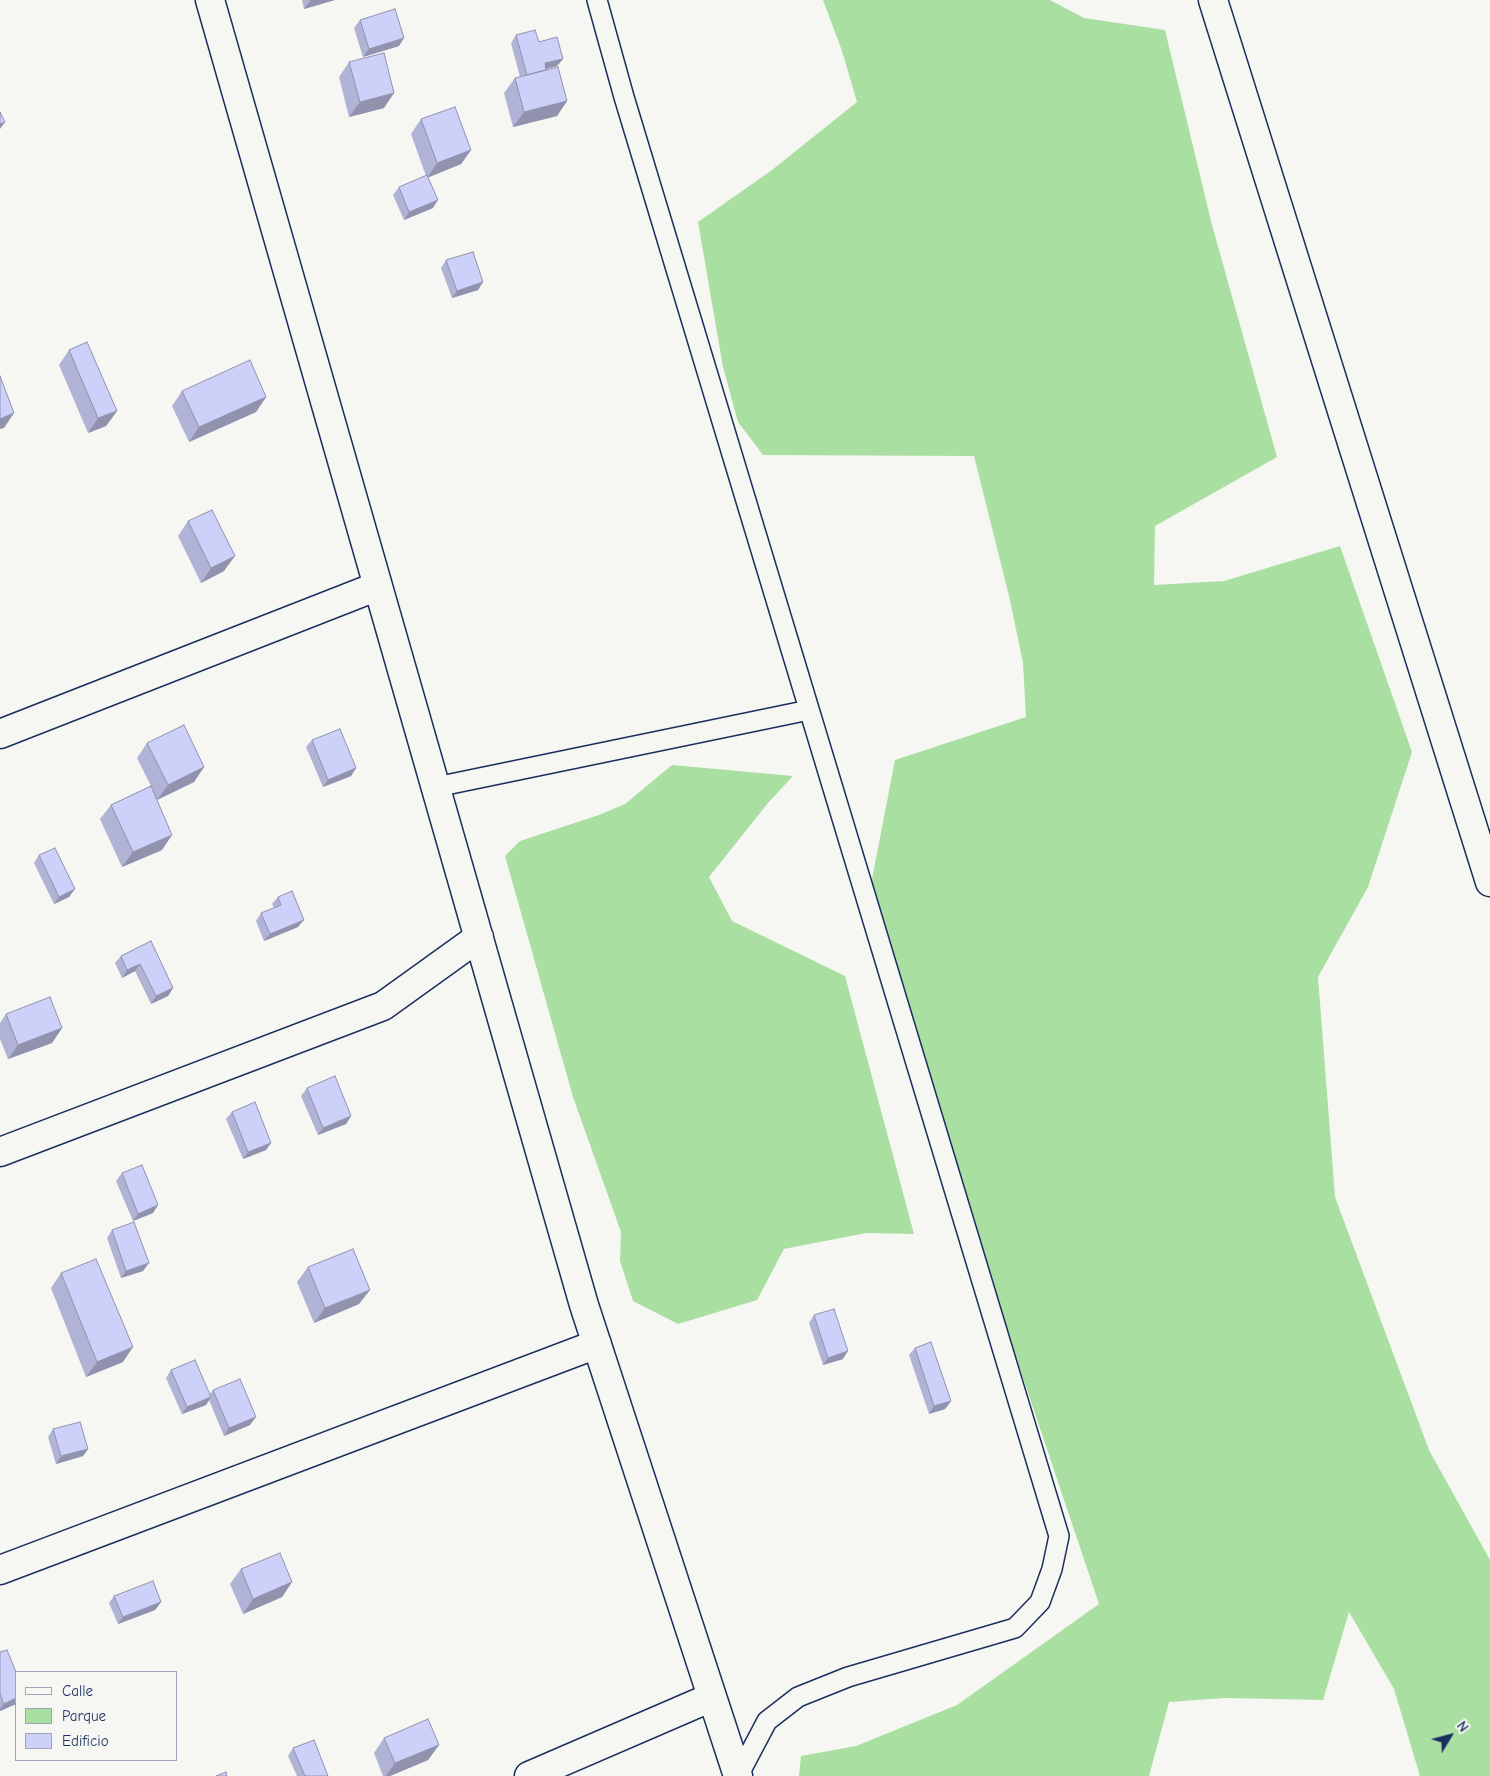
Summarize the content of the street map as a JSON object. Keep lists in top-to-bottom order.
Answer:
{
  "legend": ["Calle", "Parque", "Edificio"],
  "north": "top right"
}
